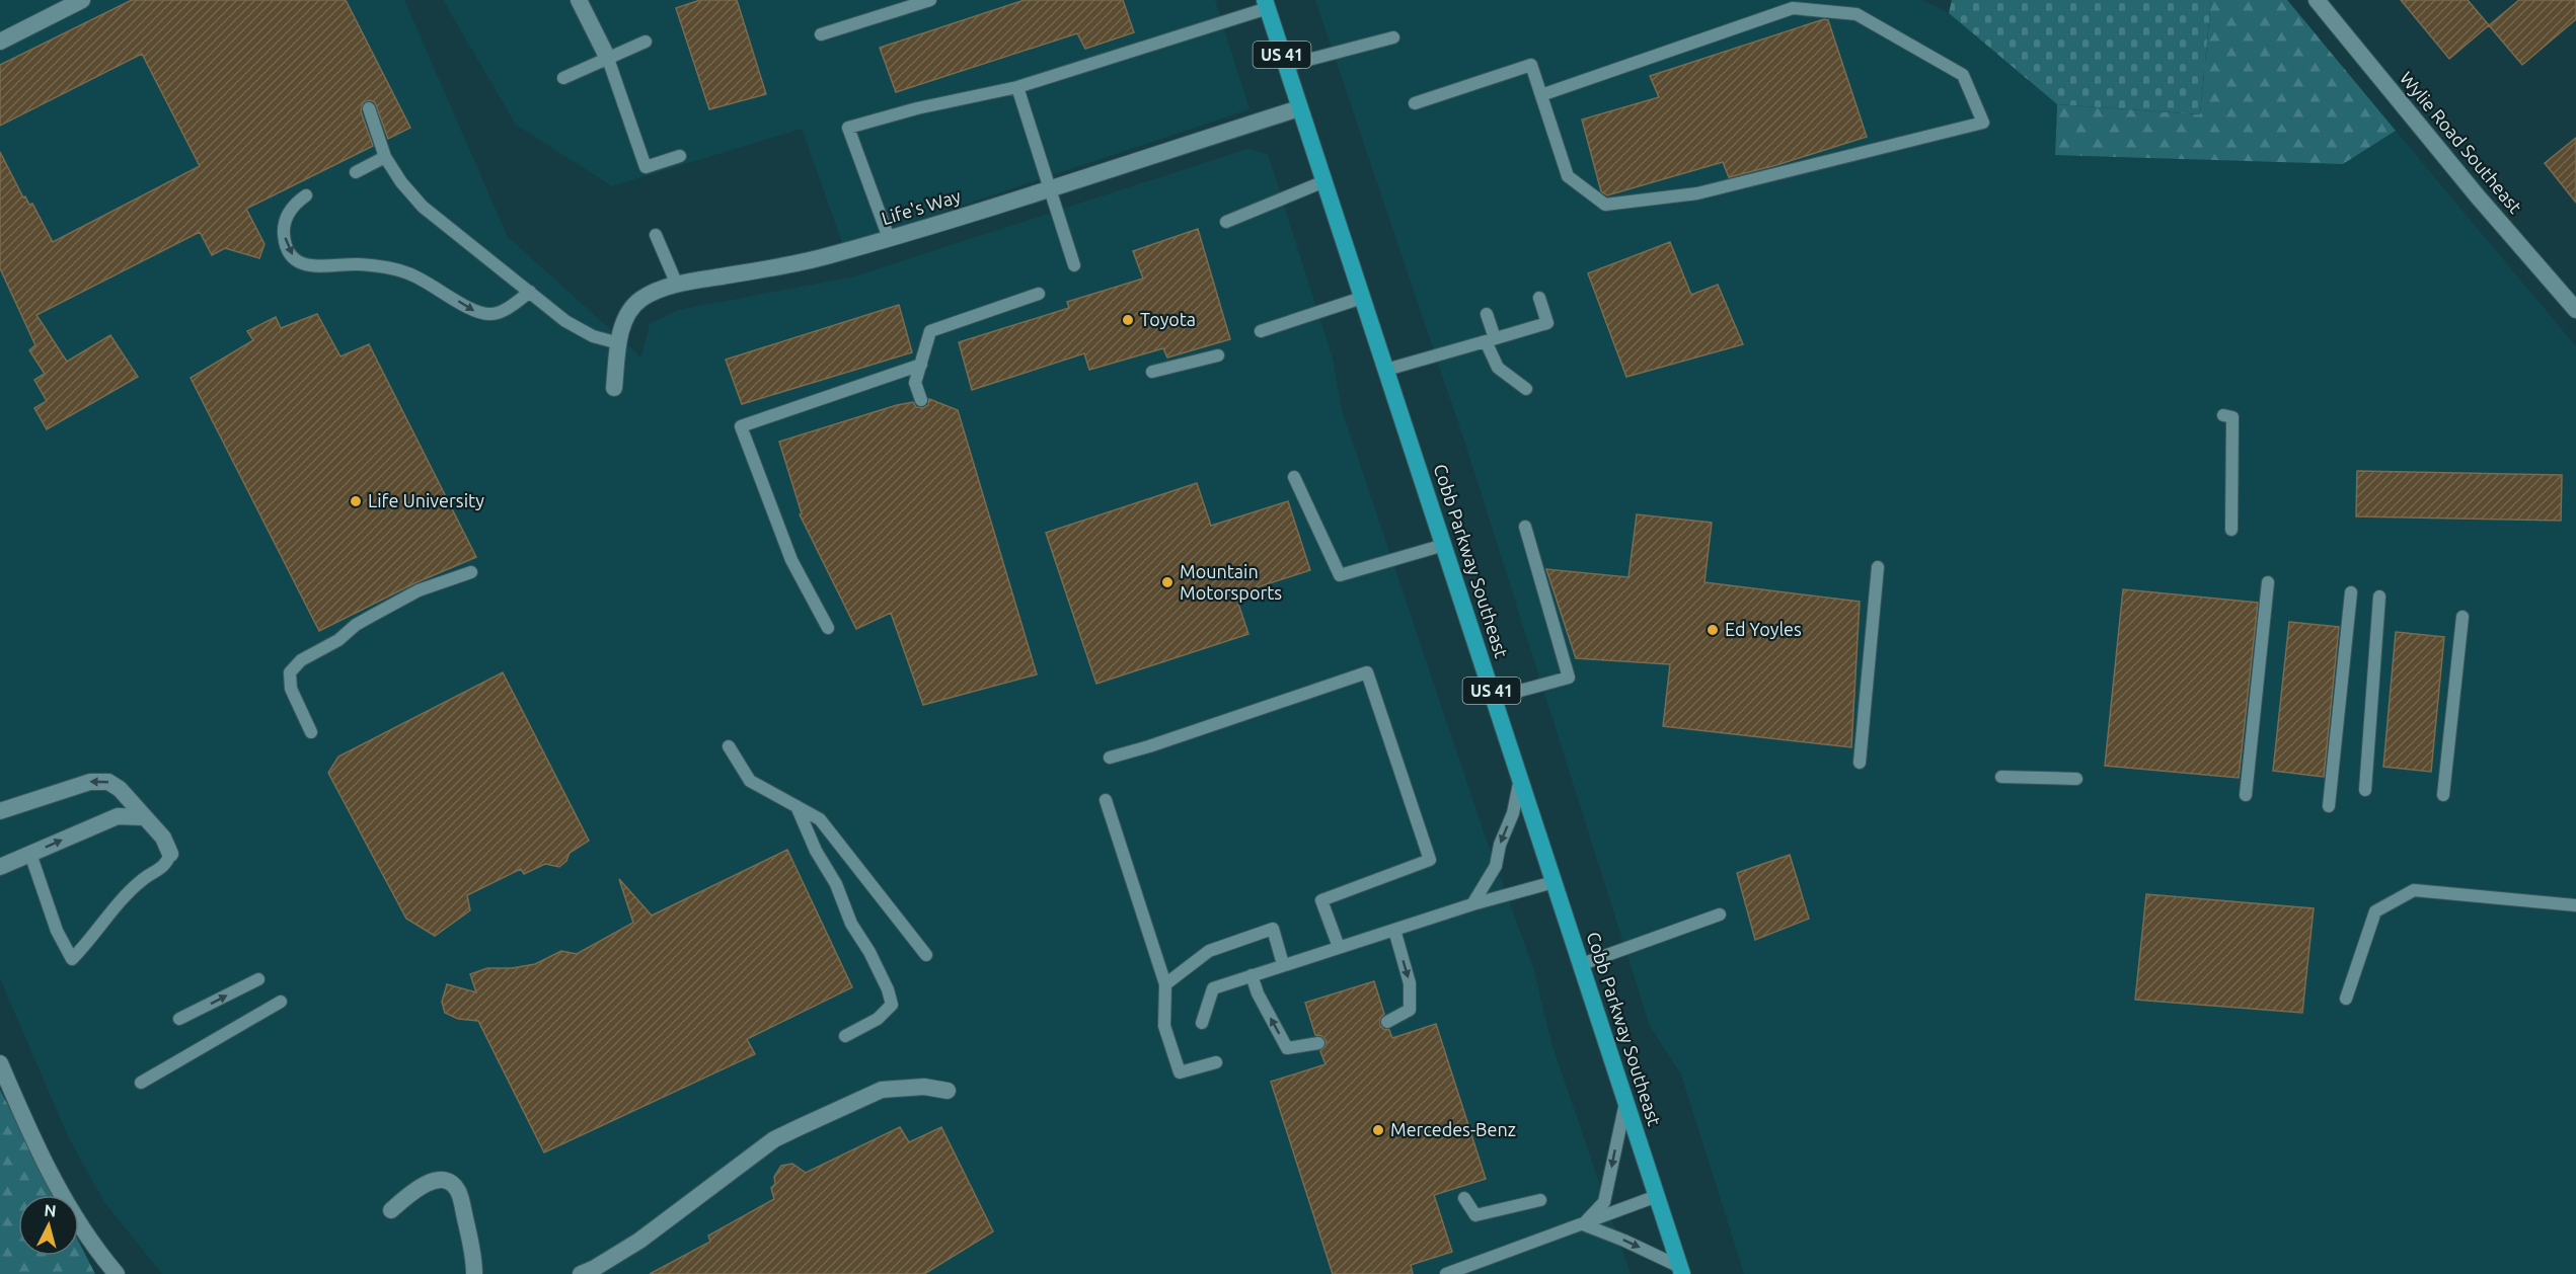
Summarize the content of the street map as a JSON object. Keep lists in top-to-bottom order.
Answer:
{
  "streets": {
    "main road": ["US 41", "Cobb Parkway Southeast"],
    "street": ["Wylie Road Southeast", "Life's Way"]
  },
  "crossings": [
    ["Life's Way", "Cobb Parkway Southeast"]
  ],
  "places": [
    "Toyota",
    "Life University",
    "Mountain Motorsports",
    "Ed Yoyles",
    "Mercedes-Benz"
  ],
  "north": "top"
}
